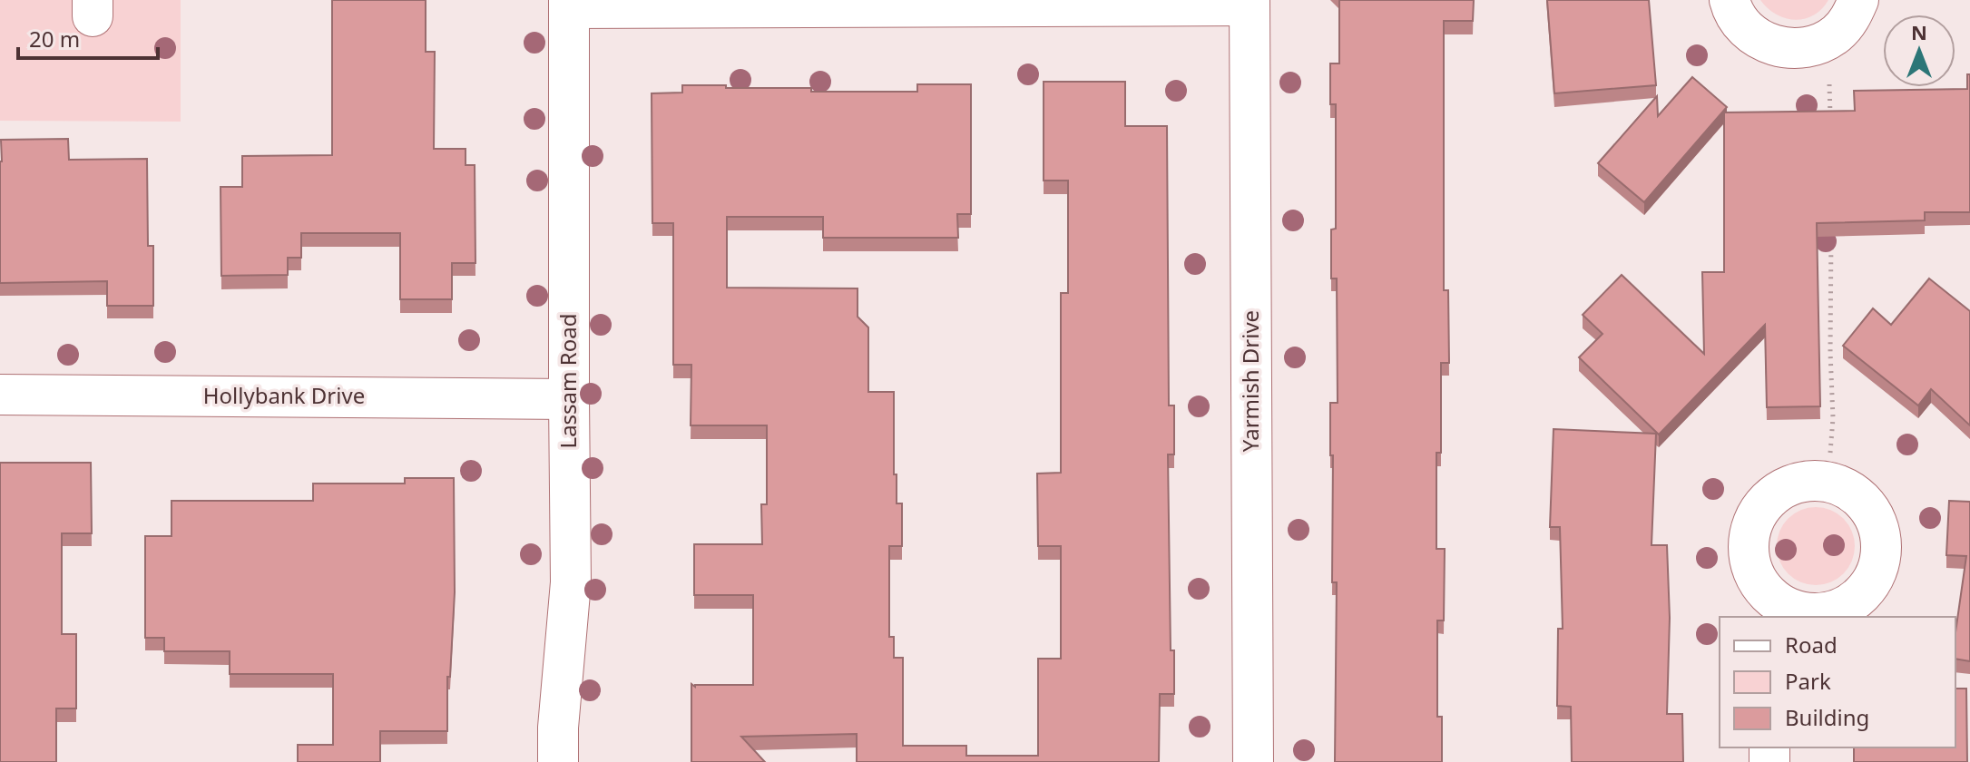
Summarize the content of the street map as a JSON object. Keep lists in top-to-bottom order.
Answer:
{
  "streets": {
    "street": ["Lassam Road", "Yarmish Drive", "Hollybank Drive"]
  },
  "crossings": [
    ["Lassam Road", "Hollybank Drive"]
  ],
  "legend": ["Road", "Park", "Building"],
  "scale_bar": "20 m",
  "north": "top"
}
